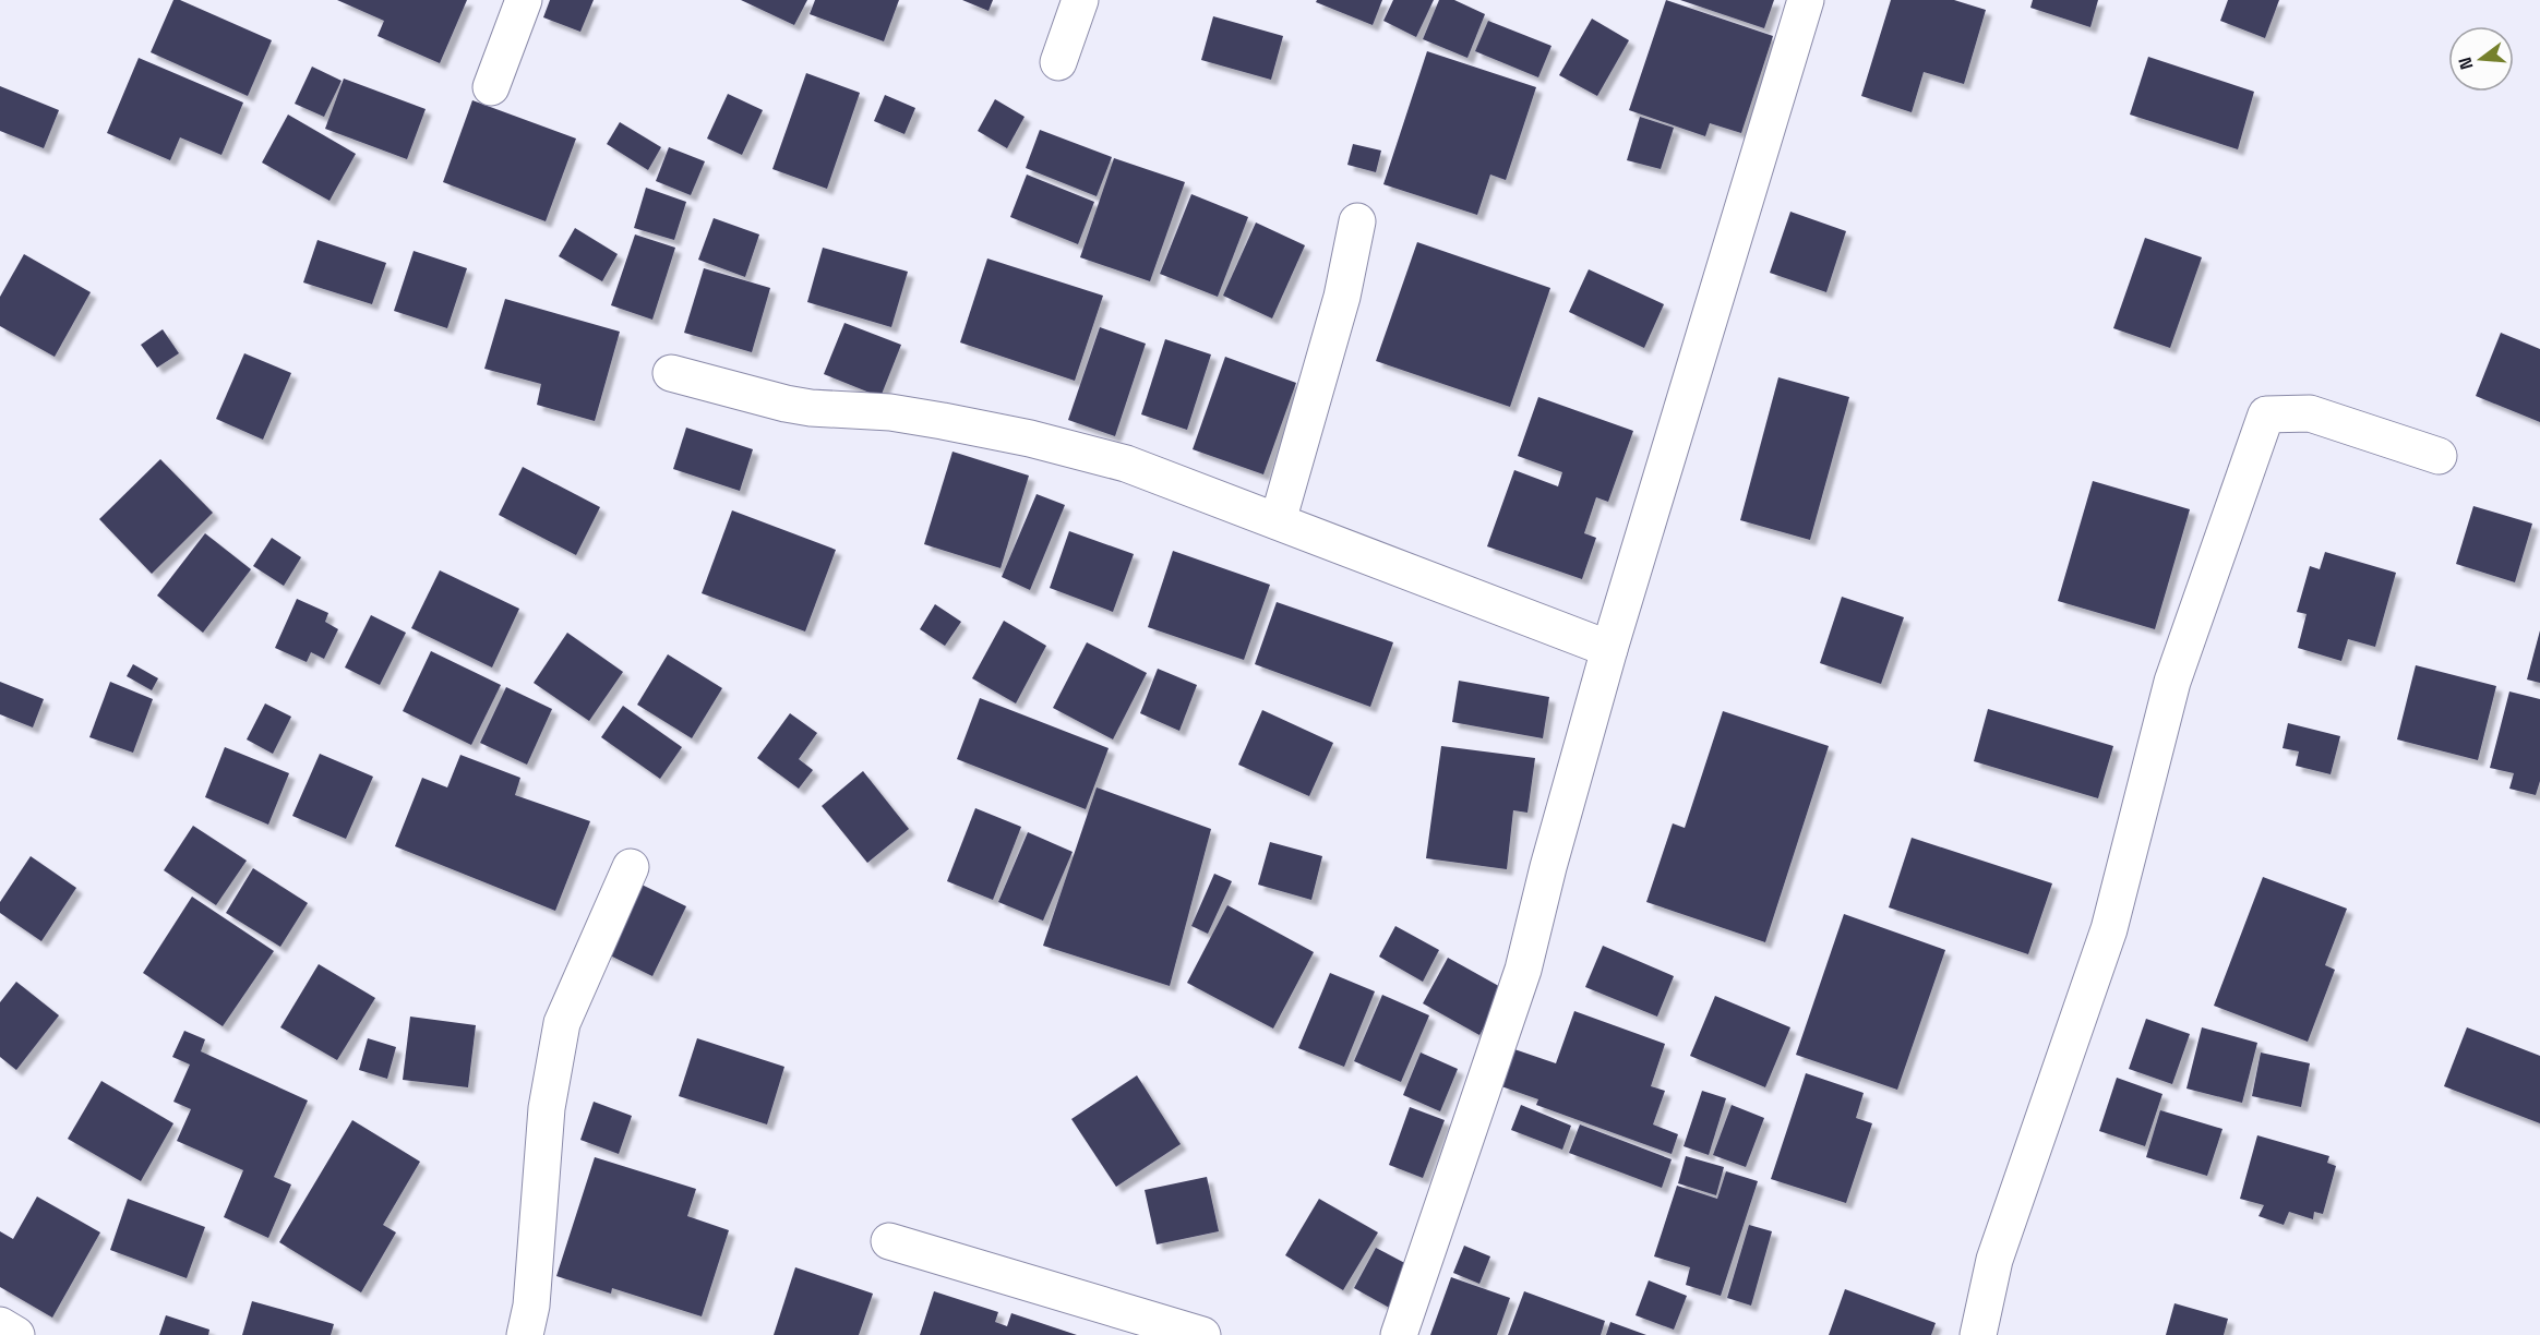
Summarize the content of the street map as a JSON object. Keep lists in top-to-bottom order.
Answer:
{
  "north": "left"
}
